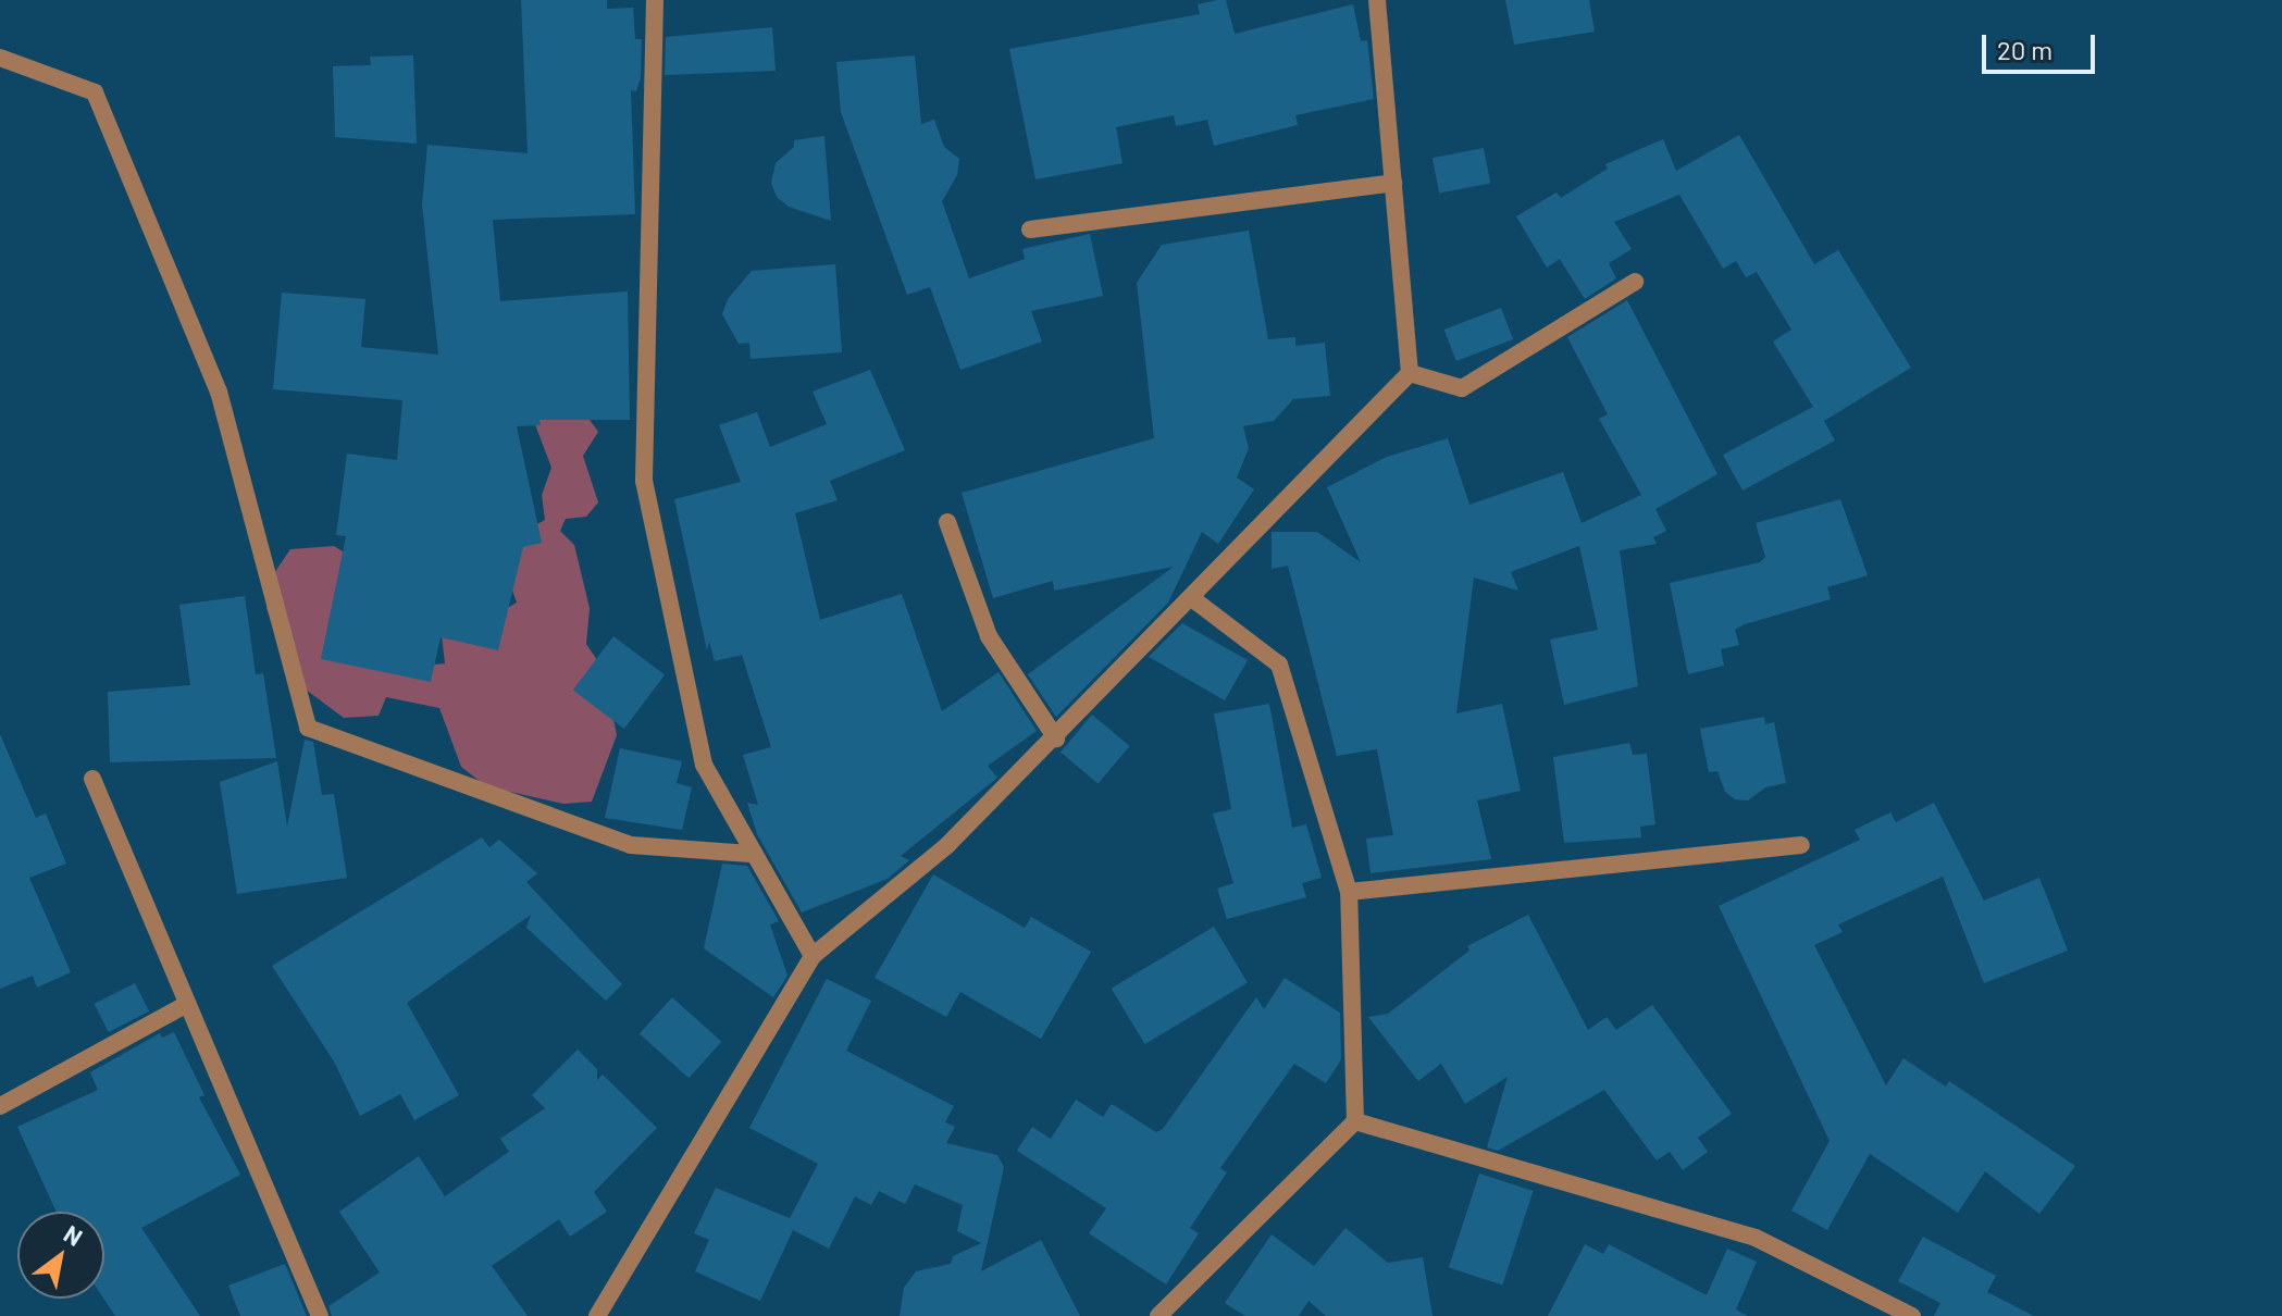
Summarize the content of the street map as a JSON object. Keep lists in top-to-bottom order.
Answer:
{
  "scale_bar": "20 m",
  "north": "top right"
}
